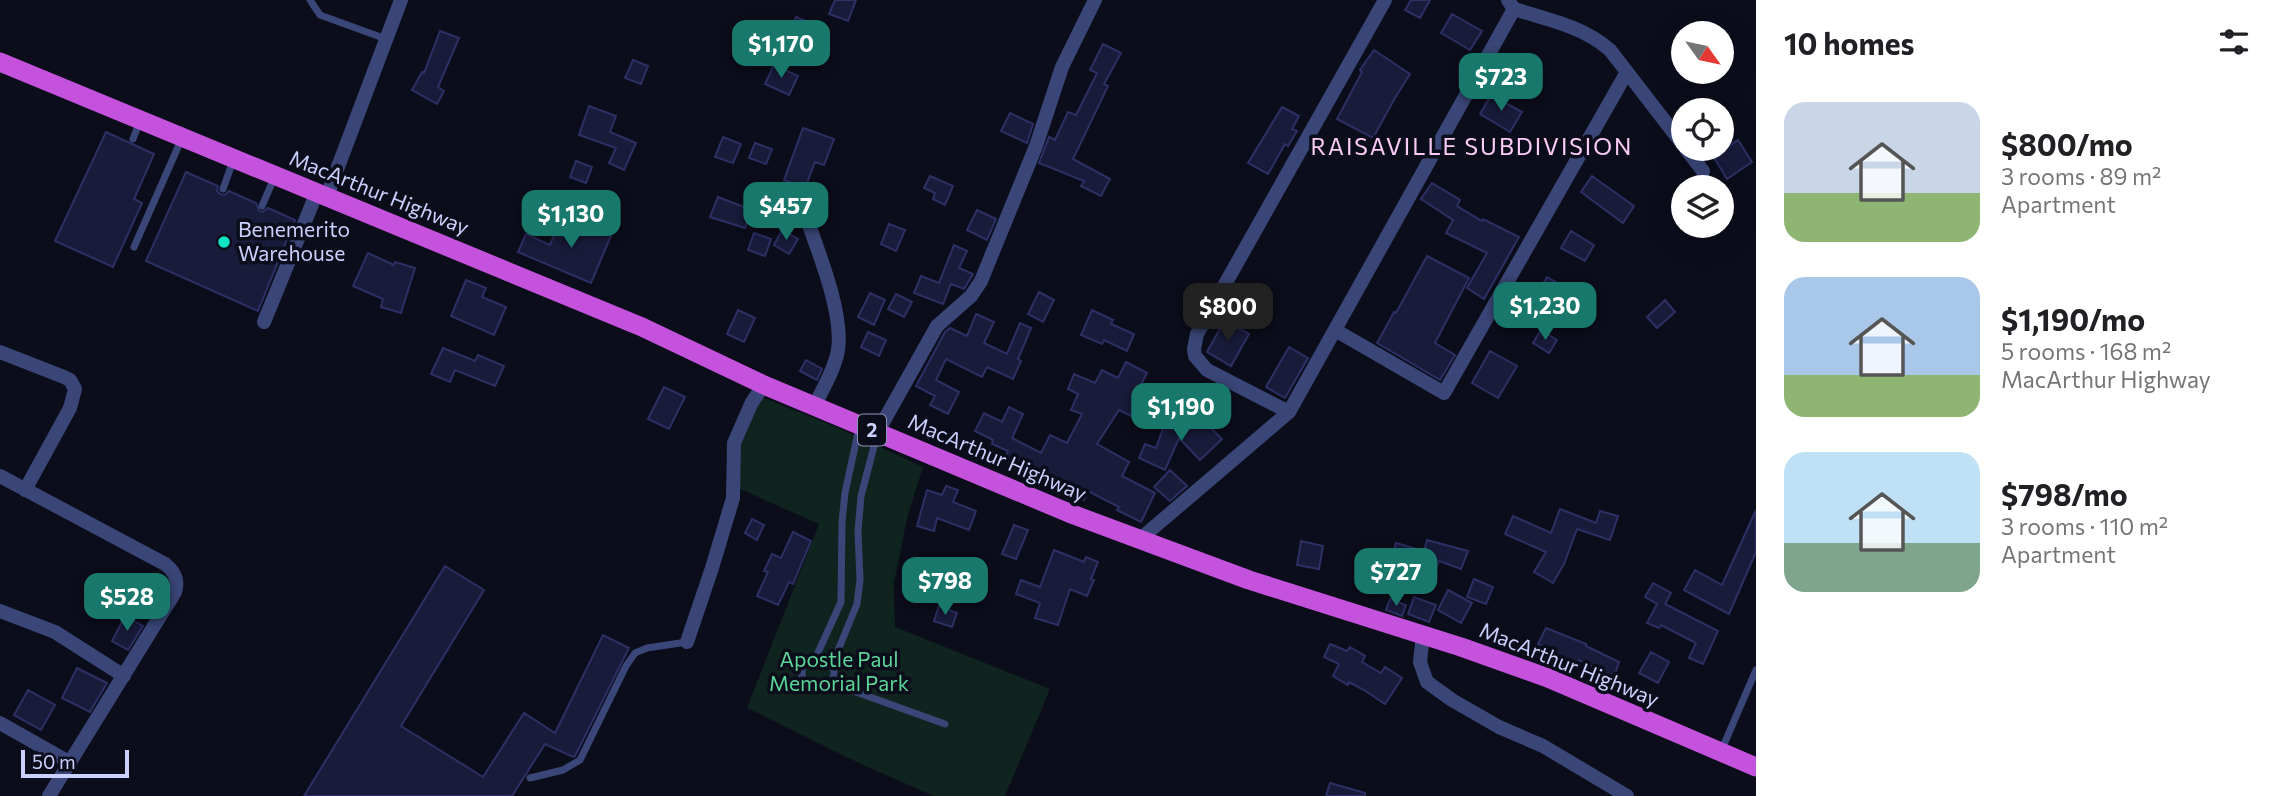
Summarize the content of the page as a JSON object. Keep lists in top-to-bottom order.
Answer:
{
  "streets": {
    "highway": ["MacArthur Highway", "2"]
  },
  "districts": ["RAISAVILLE SUBDIVISION"],
  "parks": ["Apostle Paul Memorial Park"],
  "places": ["Benemerito Warehouse"],
  "scale_bar": "50 m",
  "north": "bottom right",
  "page": {
    "heading": "10 homes",
    "price": [
      "$1,170",
      "$723",
      "$457",
      "$1,130",
      "$1,230",
      "$800",
      "$1,190",
      "$727",
      "$798",
      "$528"
    ],
    "list": [
      {
        "name": "$800/mo",
        "note": "3 rooms · 89 m² · Apartment"
      },
      {
        "name": "$1,190/mo",
        "note": "5 rooms · 168 m² · MacArthur Highway"
      },
      {
        "name": "$798/mo",
        "note": "3 rooms · 110 m² · Apartment"
      }
    ],
    "scale": "50 m"
  }
}
